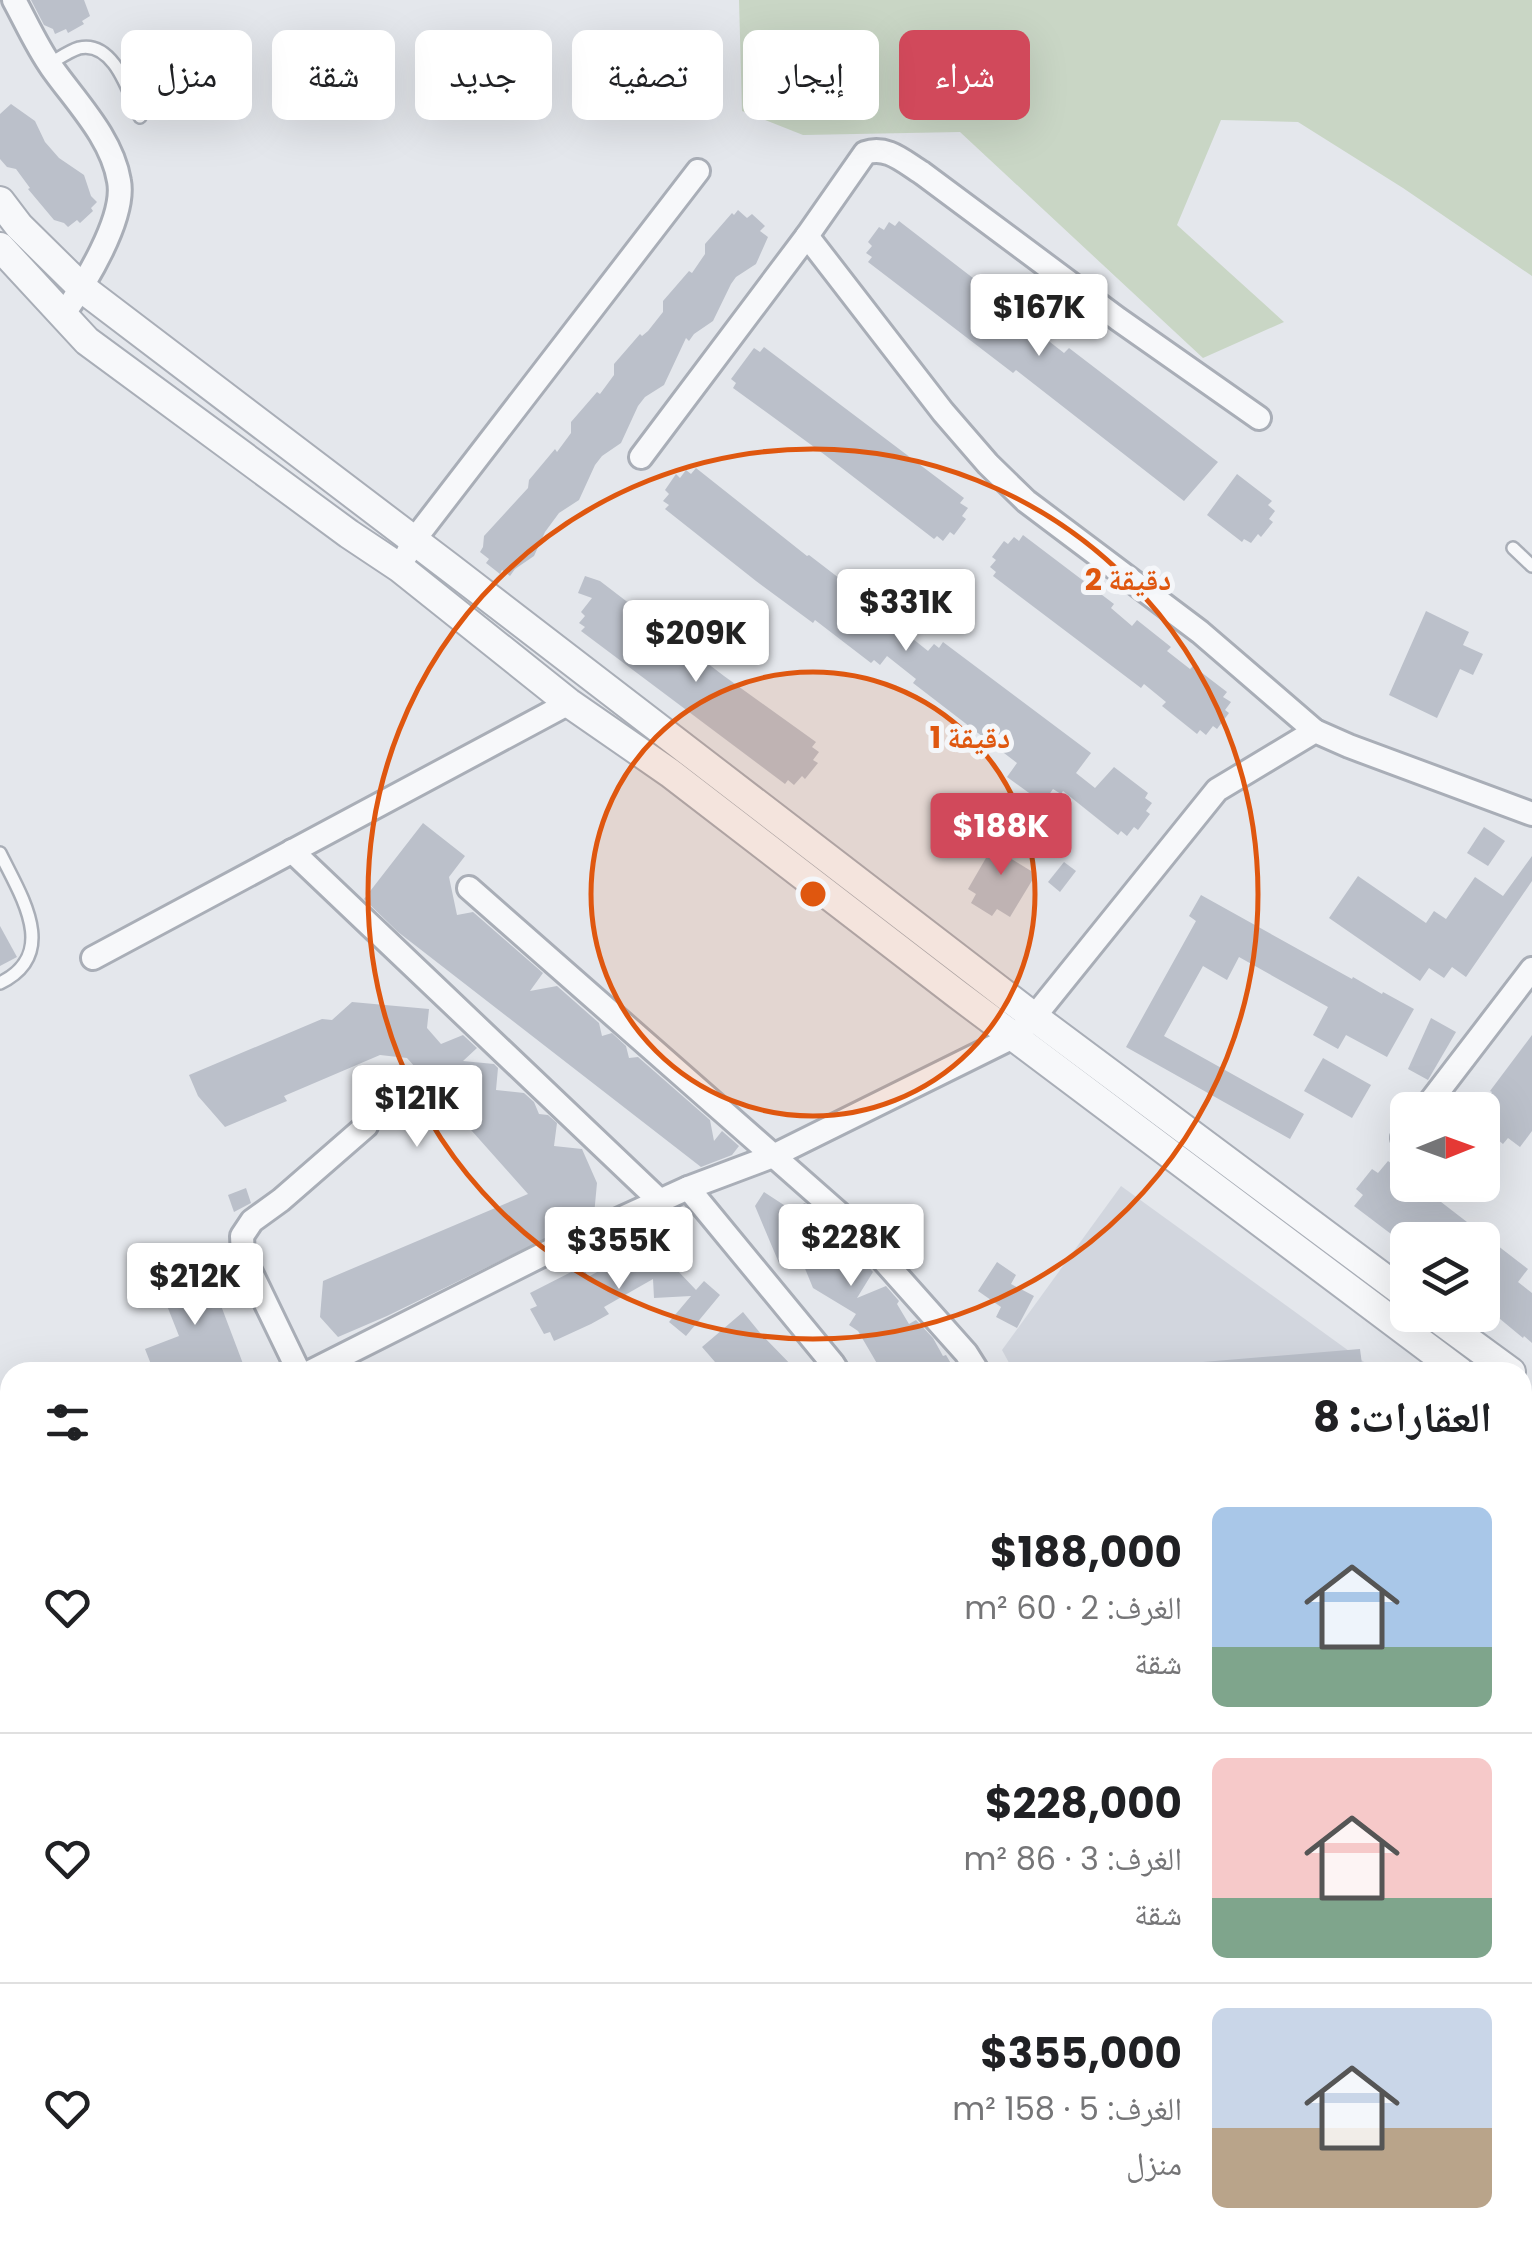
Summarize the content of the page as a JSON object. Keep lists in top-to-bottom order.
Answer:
{
  "north": "right",
  "page": {
    "chip": [
      "شراء",
      "إيجار",
      "تصفية",
      "جديد",
      "شقة",
      "منزل"
    ],
    "price": [
      "$167K",
      "$331K",
      "$209K",
      "$188K",
      "$121K",
      "$228K",
      "$355K",
      "$212K"
    ],
    "heading": "العقارات: 8",
    "list": [
      {
        "name": "$188,000",
        "note": "الغرف: 2 · 60 m² · شقة"
      },
      {
        "name": "$228,000",
        "note": "الغرف: 3 · 86 m² · شقة"
      },
      {
        "name": "$355,000",
        "note": "الغرف: 5 · 158 m² · منزل"
      }
    ]
  },
  "rings": ["2 دقيقة", "1 دقيقة"]
}
